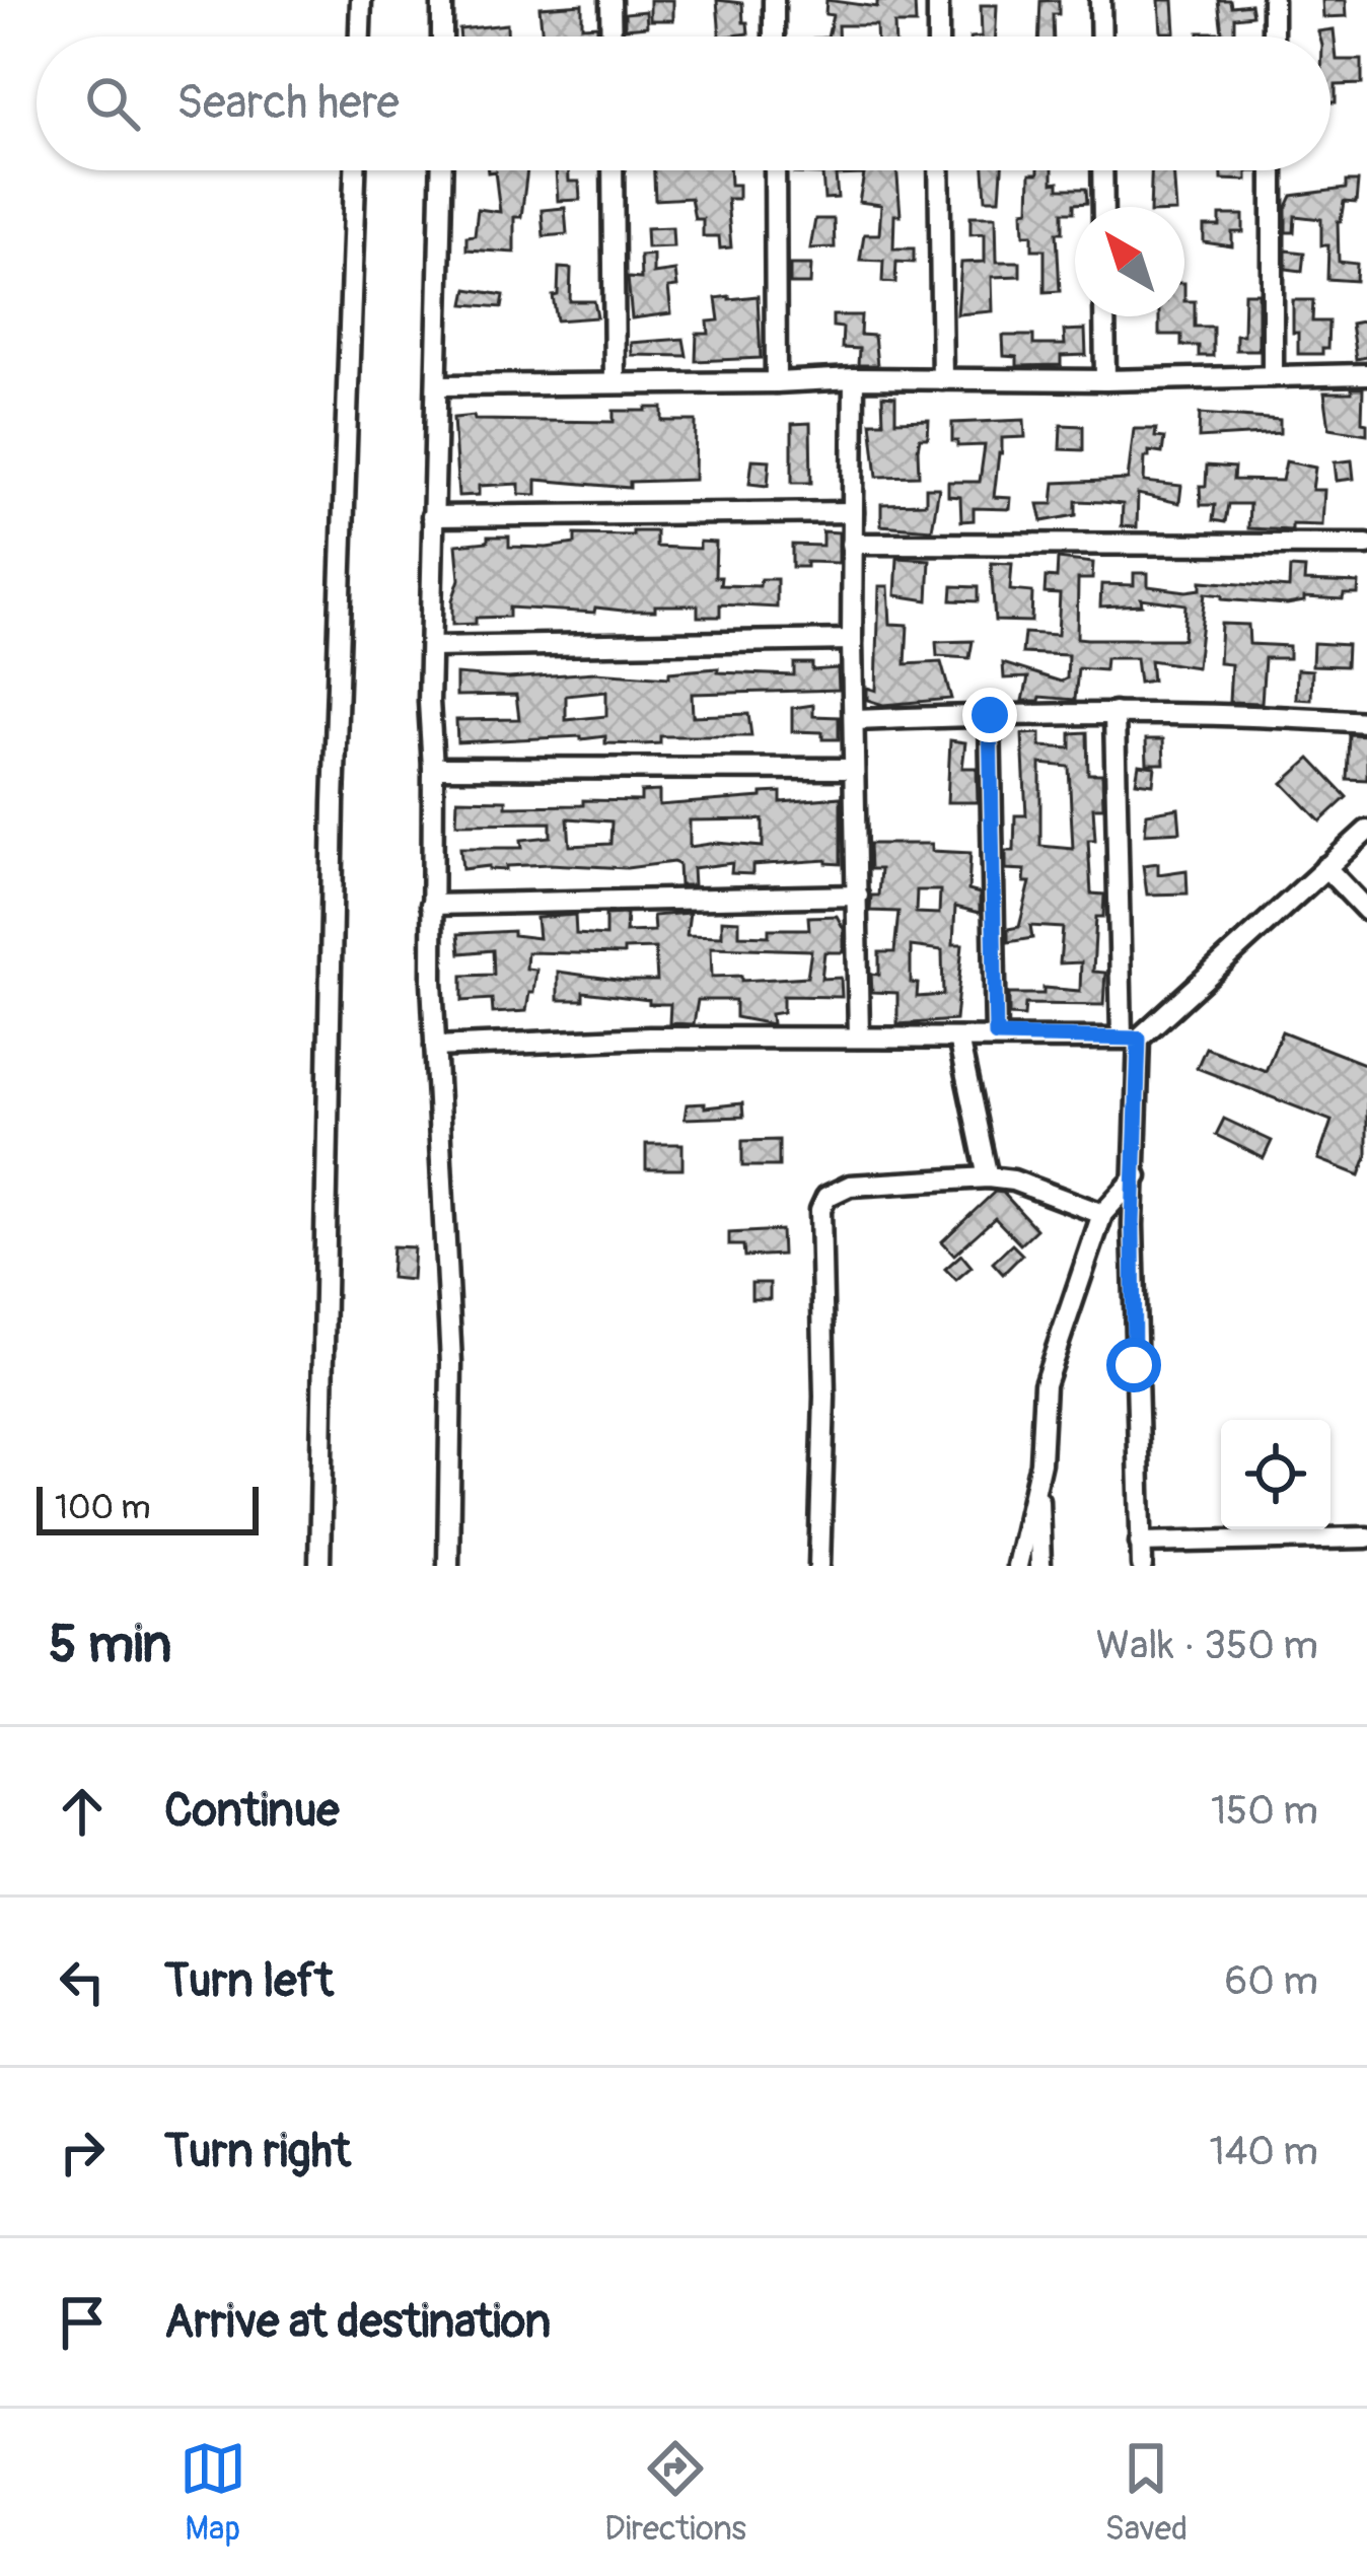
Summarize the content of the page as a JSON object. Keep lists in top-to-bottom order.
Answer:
{
  "scale_bar": "100 m",
  "north": "top left",
  "page": {
    "search": "Search here",
    "scale": "100 m",
    "heading": ["5 min", "Walk · 350 m"],
    "list": [
      ["Continue", "150 m"],
      ["Turn left", "60 m"],
      ["Turn right", "140 m"],
      "Arrive at destination"
    ],
    "nav": ["Map", "Directions", "Saved"]
  }
}
